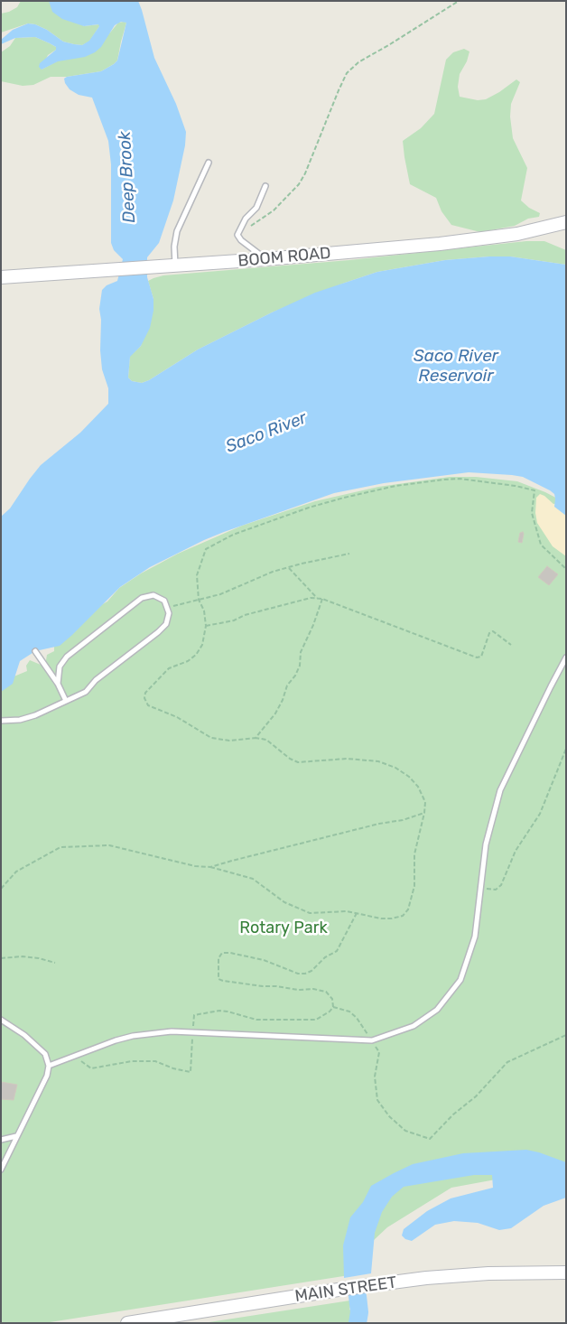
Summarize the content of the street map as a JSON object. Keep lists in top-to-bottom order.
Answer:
{
  "streets": {
    "street": ["BOOM ROAD", "MAIN STREET"]
  },
  "water": ["Deep Brook", "Saco River Reservoir", "Saco River"],
  "parks": ["Rotary Park"]
}
